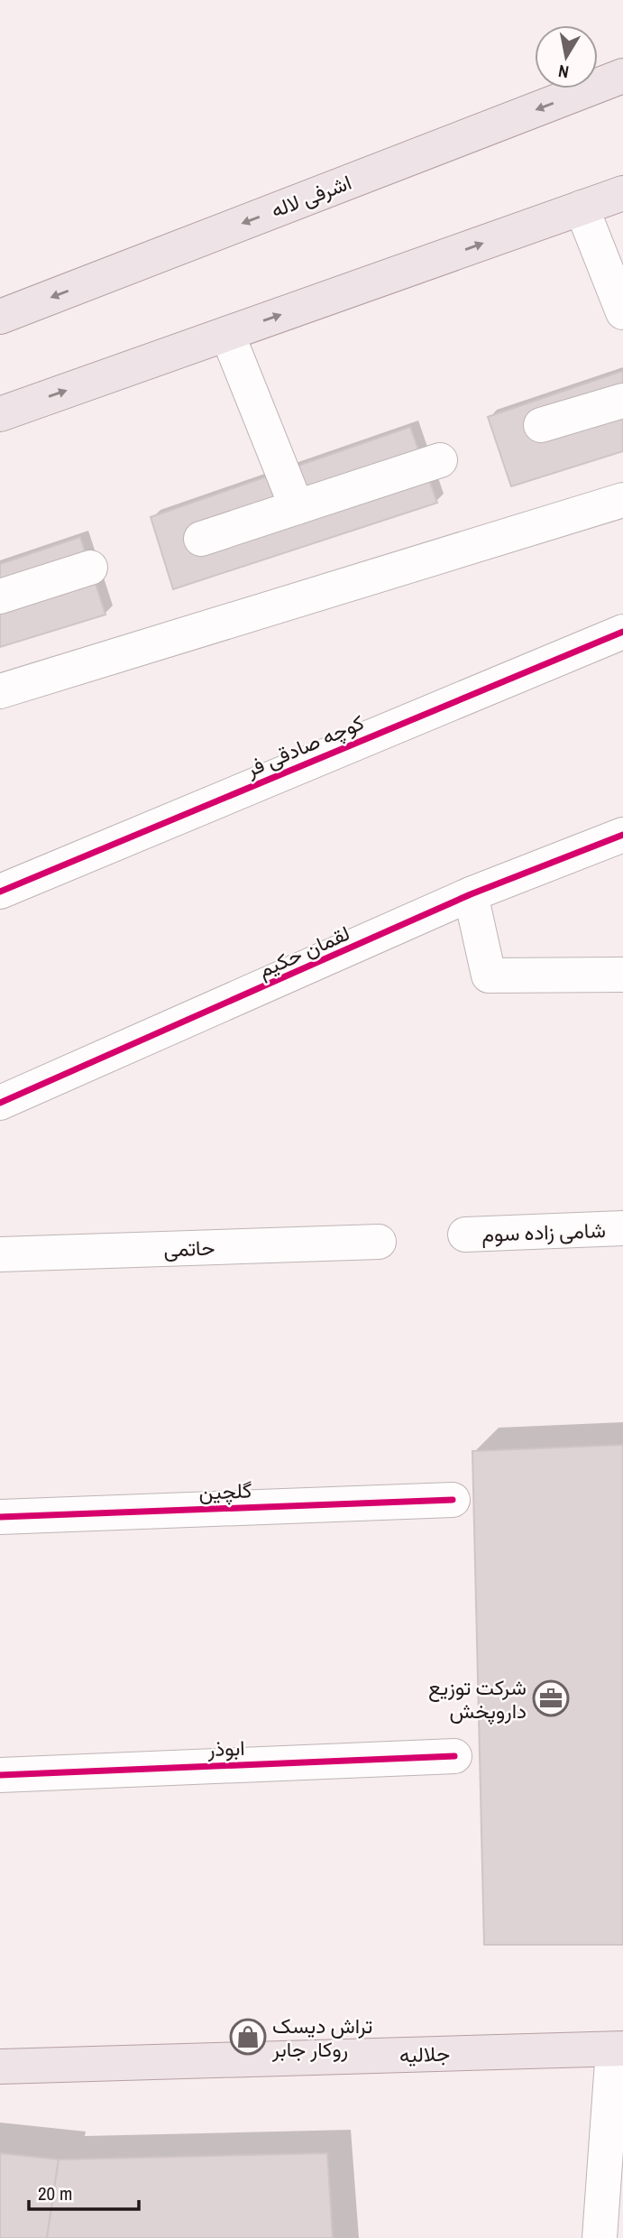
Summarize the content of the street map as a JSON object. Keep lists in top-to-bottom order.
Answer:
{
  "streets": {
    "main road": ["اشرفی لاله", "جلالیه"],
    "street": [
      "کوچه صادقی فر",
      "لقمان حکیم",
      "شامی زاده سوم",
      "حاتمی",
      "گلچین",
      "ابوذر"
    ]
  },
  "places": {
    "office": ["شرکت توزیع داروپخش"],
    "shop": ["تراش دیسک روکار جابر"]
  },
  "scale_bar": "20 m",
  "north": "bottom"
}
